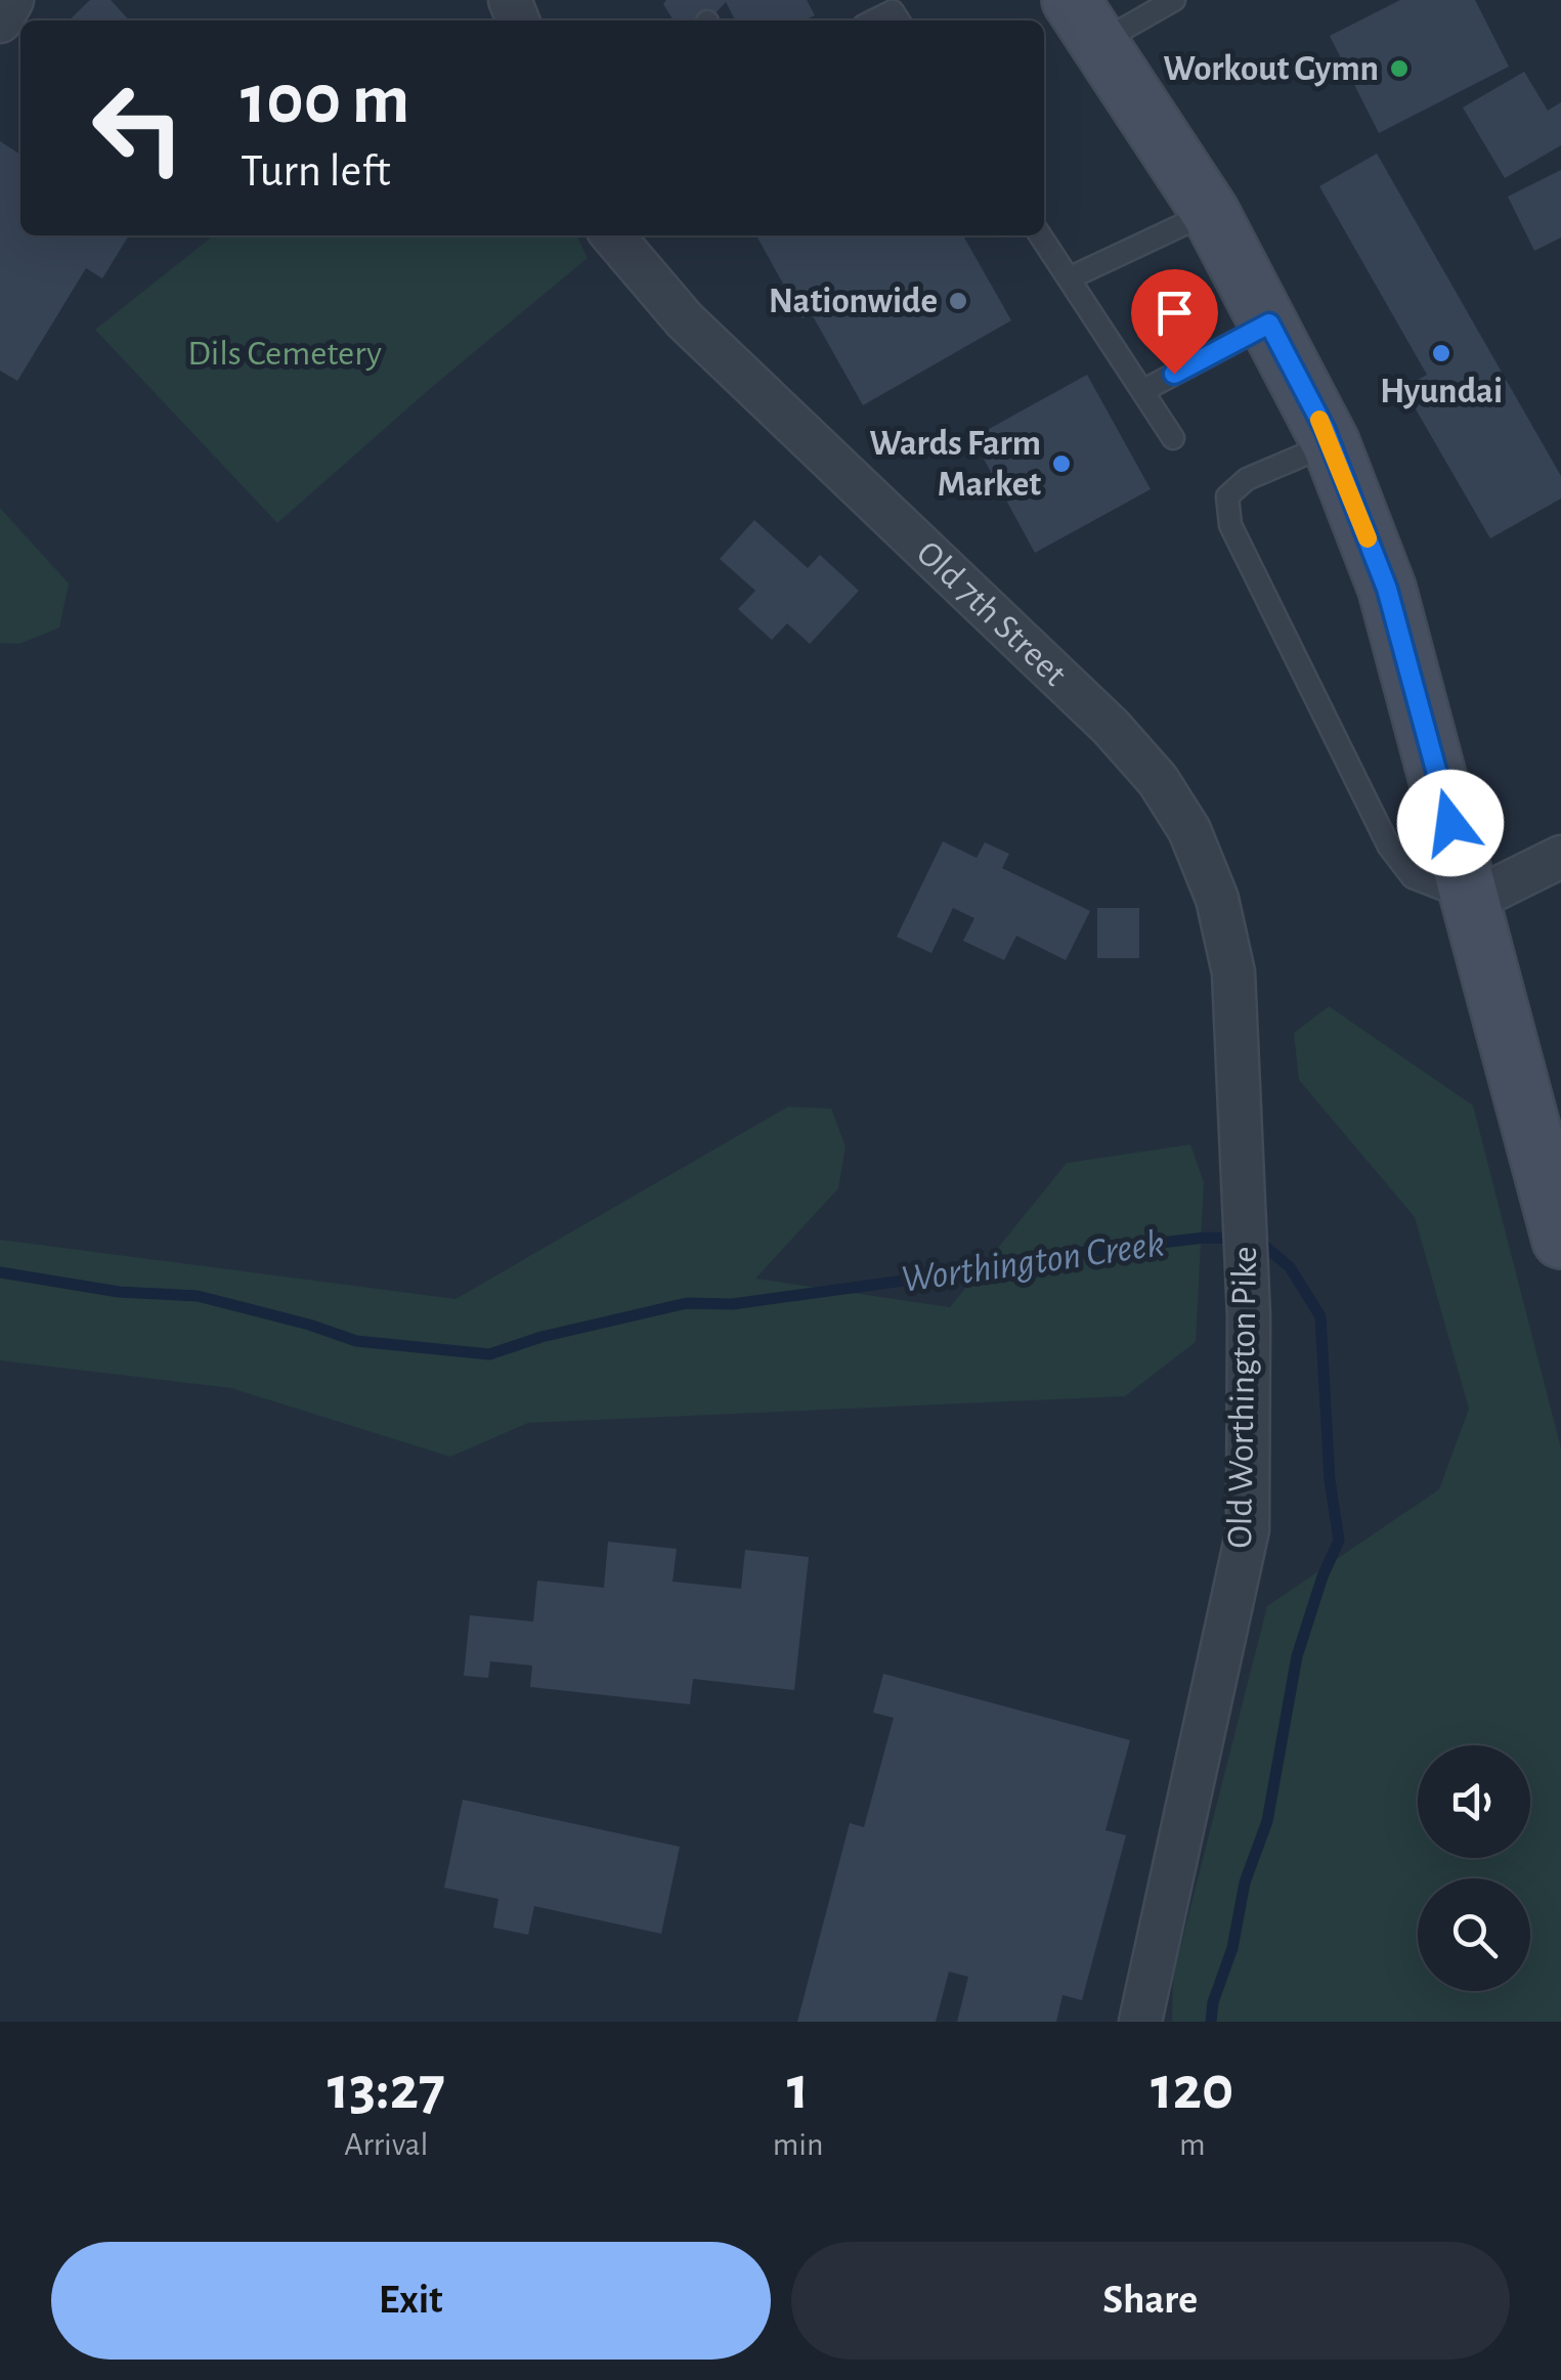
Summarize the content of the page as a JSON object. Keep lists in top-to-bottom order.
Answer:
{
  "streets": {
    "street": ["Old 7th Street", "Old Worthington Pike"]
  },
  "crossings": [
    ["Old 7th Street", "Old Worthington Pike"]
  ],
  "water": ["Worthington Creek"],
  "parks": ["Dils Cemetery"],
  "places": [
    "Workout Gymn",
    "Nationwide",
    "Hyundai",
    "Wards Farm Market"
  ],
  "page": {
    "turn": ["100 m", "Turn left"],
    "eta": [
      "13:27",
      "Arrival",
      "1",
      "min",
      "120",
      "m"
    ],
    "buttons": ["Exit", "Share"]
  }
}
